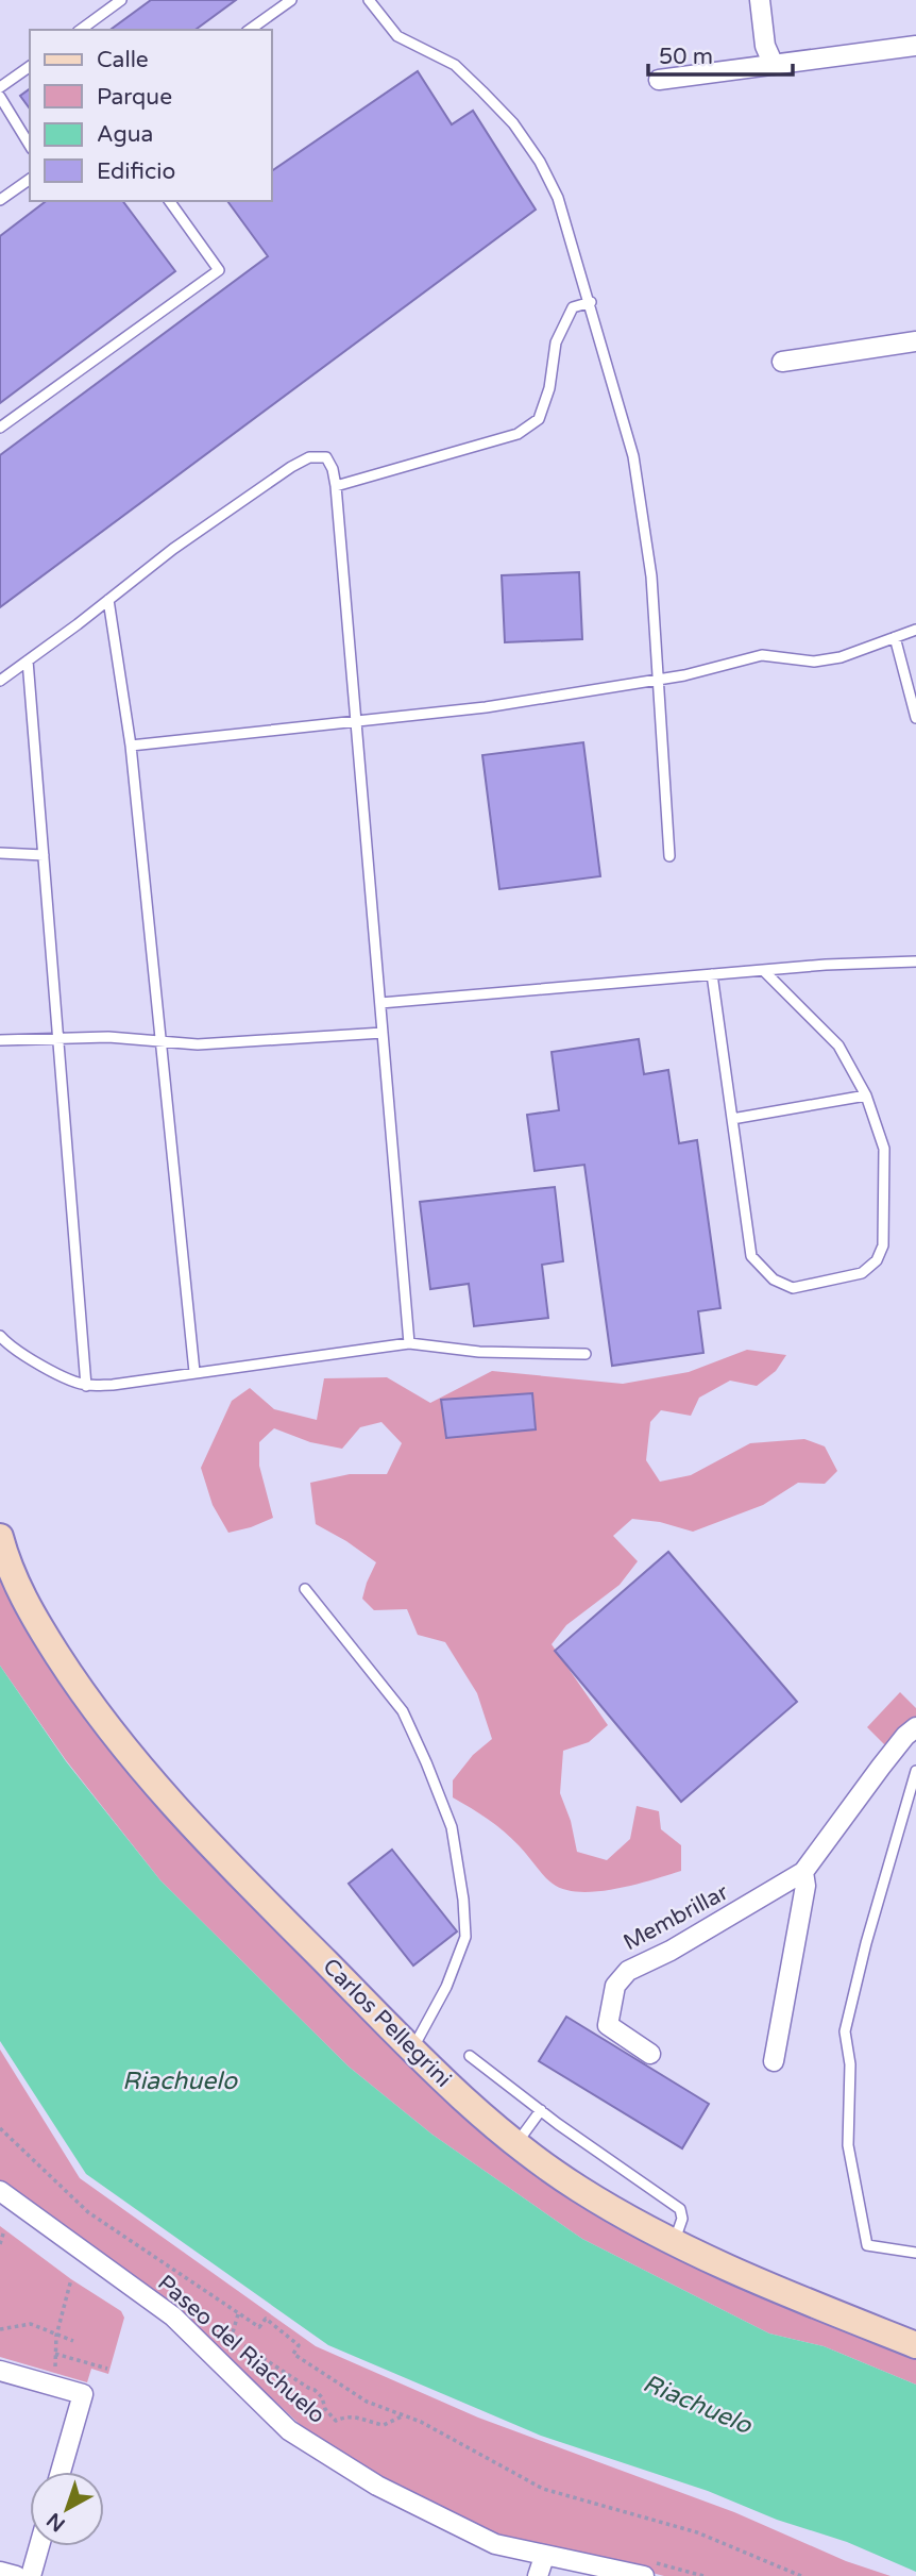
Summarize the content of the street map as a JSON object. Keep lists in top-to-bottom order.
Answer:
{
  "streets": {
    "street": ["Membrillar", "Carlos Pellegrini", "Paseo del Riachuelo"]
  },
  "water": ["Riachuelo"],
  "legend": [
    "Calle",
    "Parque",
    "Agua",
    "Edificio"
  ],
  "scale_bar": "50 m",
  "north": "bottom left"
}
